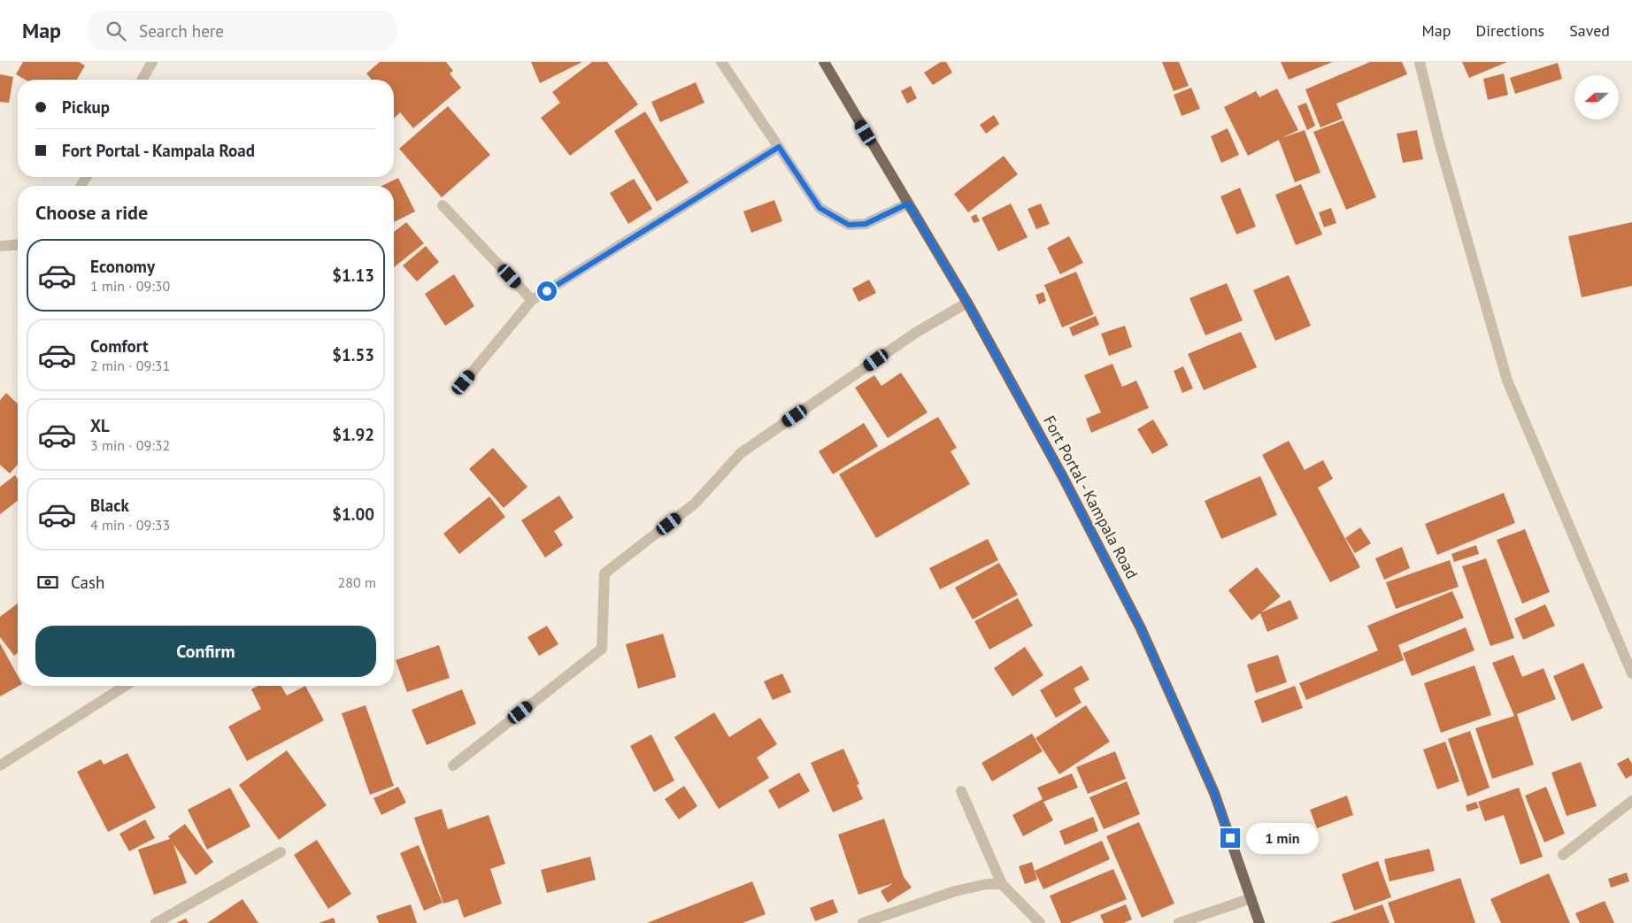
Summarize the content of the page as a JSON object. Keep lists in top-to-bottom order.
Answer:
{
  "streets": {
    "main road": ["Fort Portal - Kampala Road"]
  },
  "north": "left",
  "page": {
    "header": "Map",
    "search": "Search here",
    "nav": ["Map", "Directions", "Saved"],
    "banner": ["Pickup", "Fort Portal - Kampala Road"],
    "heading": "Choose a ride",
    "list": [
      {
        "name": "Economy",
        "note": "1 min · 09:30",
        "value": "$1.13"
      },
      {
        "name": "Comfort",
        "note": "2 min · 09:31",
        "value": "$1.53"
      },
      {
        "name": "XL",
        "note": "3 min · 09:32",
        "value": "$1.92"
      },
      {
        "name": "Black",
        "note": "4 min · 09:33",
        "value": "$1.00"
      }
    ],
    "pay": ["Cash", "280 m"],
    "buttons": "Confirm",
    "bubble": "1 min"
  }
}
